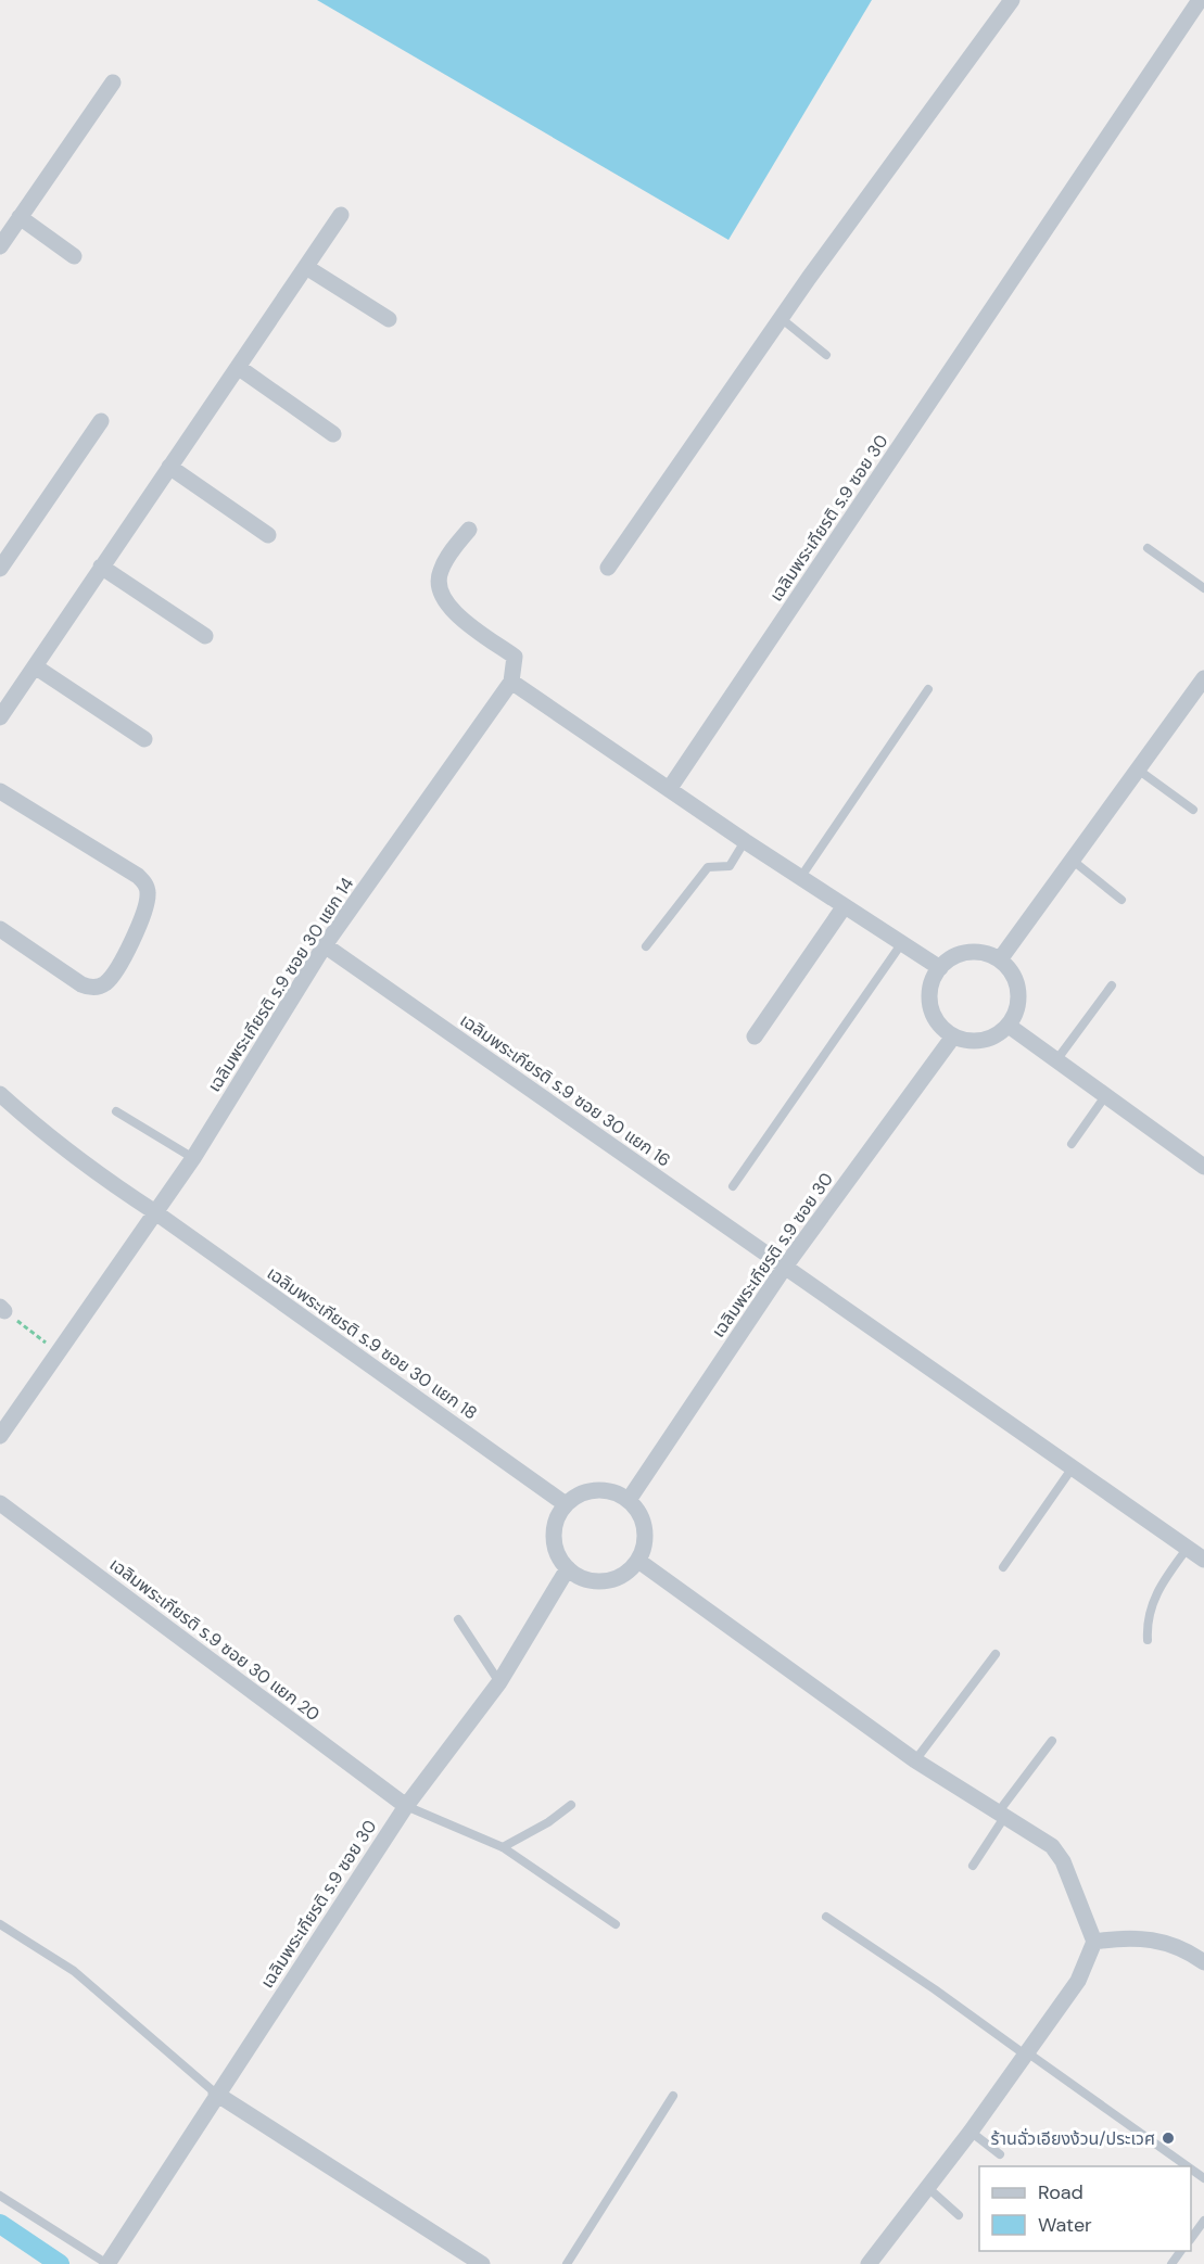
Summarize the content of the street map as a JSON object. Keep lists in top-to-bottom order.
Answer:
{
  "streets": {
    "street": [
      "เฉลิมพระเกียรติ ร.9 ซอย 30",
      "เฉลิมพระเกียรติ ร.9 ซอย 30 แยก 14",
      "เฉลิมพระเกียรติ ร.9 ซอย 30 แยก 16",
      "เฉลิมพระเกียรติ ร.9 ซอย 30 แยก 18",
      "เฉลิมพระเกียรติ ร.9 ซอย 30 แยก 20"
    ]
  },
  "crossings": [
    ["เฉลิมพระเกียรติ ร.9 ซอย 30", "เฉลิมพระเกียรติ ร.9 ซอย 30 แยก 16"],
    ["เฉลิมพระเกียรติ ร.9 ซอย 30", "เฉลิมพระเกียรติ ร.9 ซอย 30 แยก 18"],
    ["เฉลิมพระเกียรติ ร.9 ซอย 30", "เฉลิมพระเกียรติ ร.9 ซอย 30 แยก 20"],
    ["เฉลิมพระเกียรติ ร.9 ซอย 30 แยก 14", "เฉลิมพระเกียรติ ร.9 ซอย 30 แยก 16"],
    ["เฉลิมพระเกียรติ ร.9 ซอย 30 แยก 14", "เฉลิมพระเกียรติ ร.9 ซอย 30 แยก 18"]
  ],
  "places": ["ร้านฉั่วเอียงง้วน/ประเวศ"],
  "legend": ["Road", "Water"]
}
